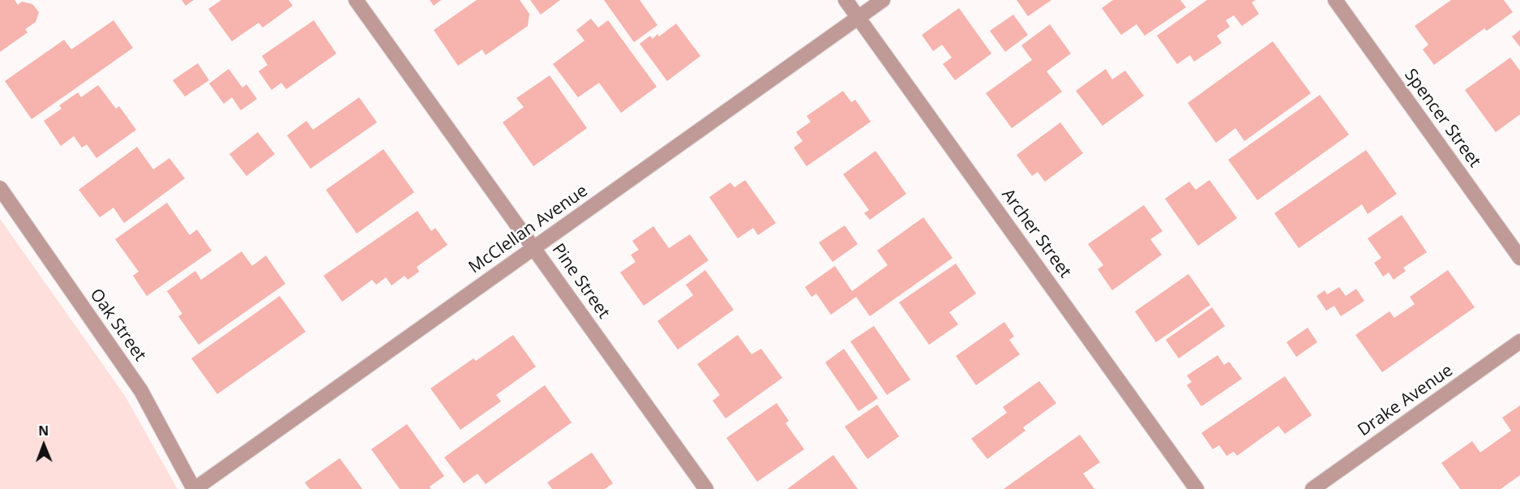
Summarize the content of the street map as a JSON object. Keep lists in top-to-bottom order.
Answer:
{
  "streets": {
    "street": [
      "Spencer Street",
      "McClellan Avenue",
      "Archer Street",
      "Pine Street",
      "Oak Street",
      "Drake Avenue"
    ]
  },
  "crossings": [
    ["McClellan Avenue", "Archer Street"],
    ["McClellan Avenue", "Pine Street"],
    ["McClellan Avenue", "Oak Street"]
  ],
  "north": "top"
}
